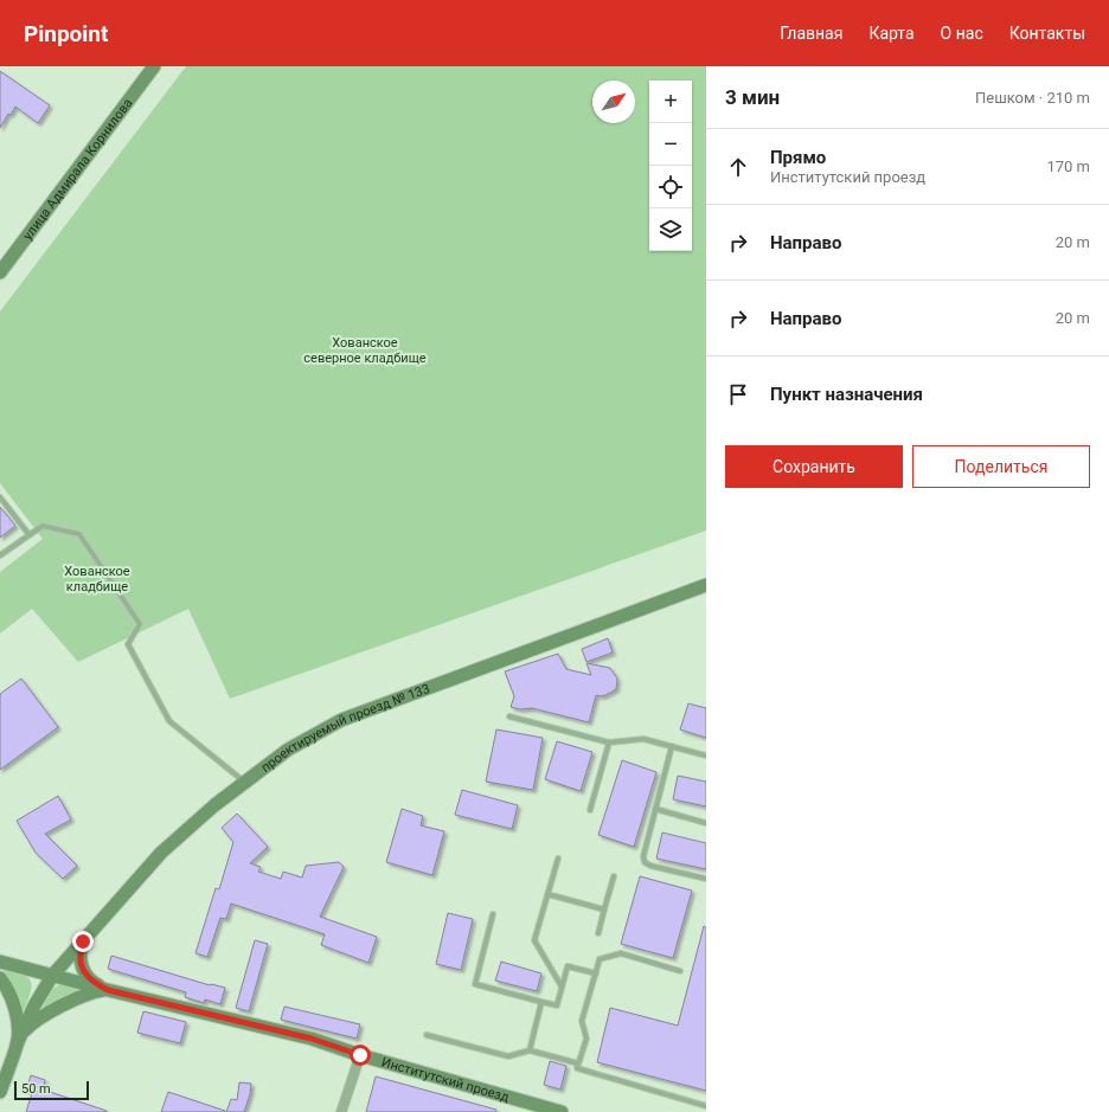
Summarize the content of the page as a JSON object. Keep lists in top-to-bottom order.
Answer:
{
  "streets": {
    "street": ["улица Адмирала Корнилова", "проектируемый проезд № 133", "Институтский проезд"]
  },
  "crossings": [
    ["проектируемый проезд № 133", "Институтский проезд"]
  ],
  "parks": ["Хованское северное кладбище", "Хованское кладбище"],
  "scale_bar": "50 m",
  "north": "top right",
  "page": {
    "header": "Pinpoint",
    "nav": [
      "Главная",
      "Карта",
      "О нас",
      "Контакты"
    ],
    "heading": ["3 мин", "Пешком · 210 m"],
    "map_buttons": ["+", "−"],
    "list": [
      ["Прямо", "Институтский проезд", "170 m"],
      ["Направо", "20 m"],
      ["Направо", "20 m"],
      "Пункт назначения"
    ],
    "buttons": ["Сохранить", "Поделиться"],
    "scale": "50 m"
  }
}
